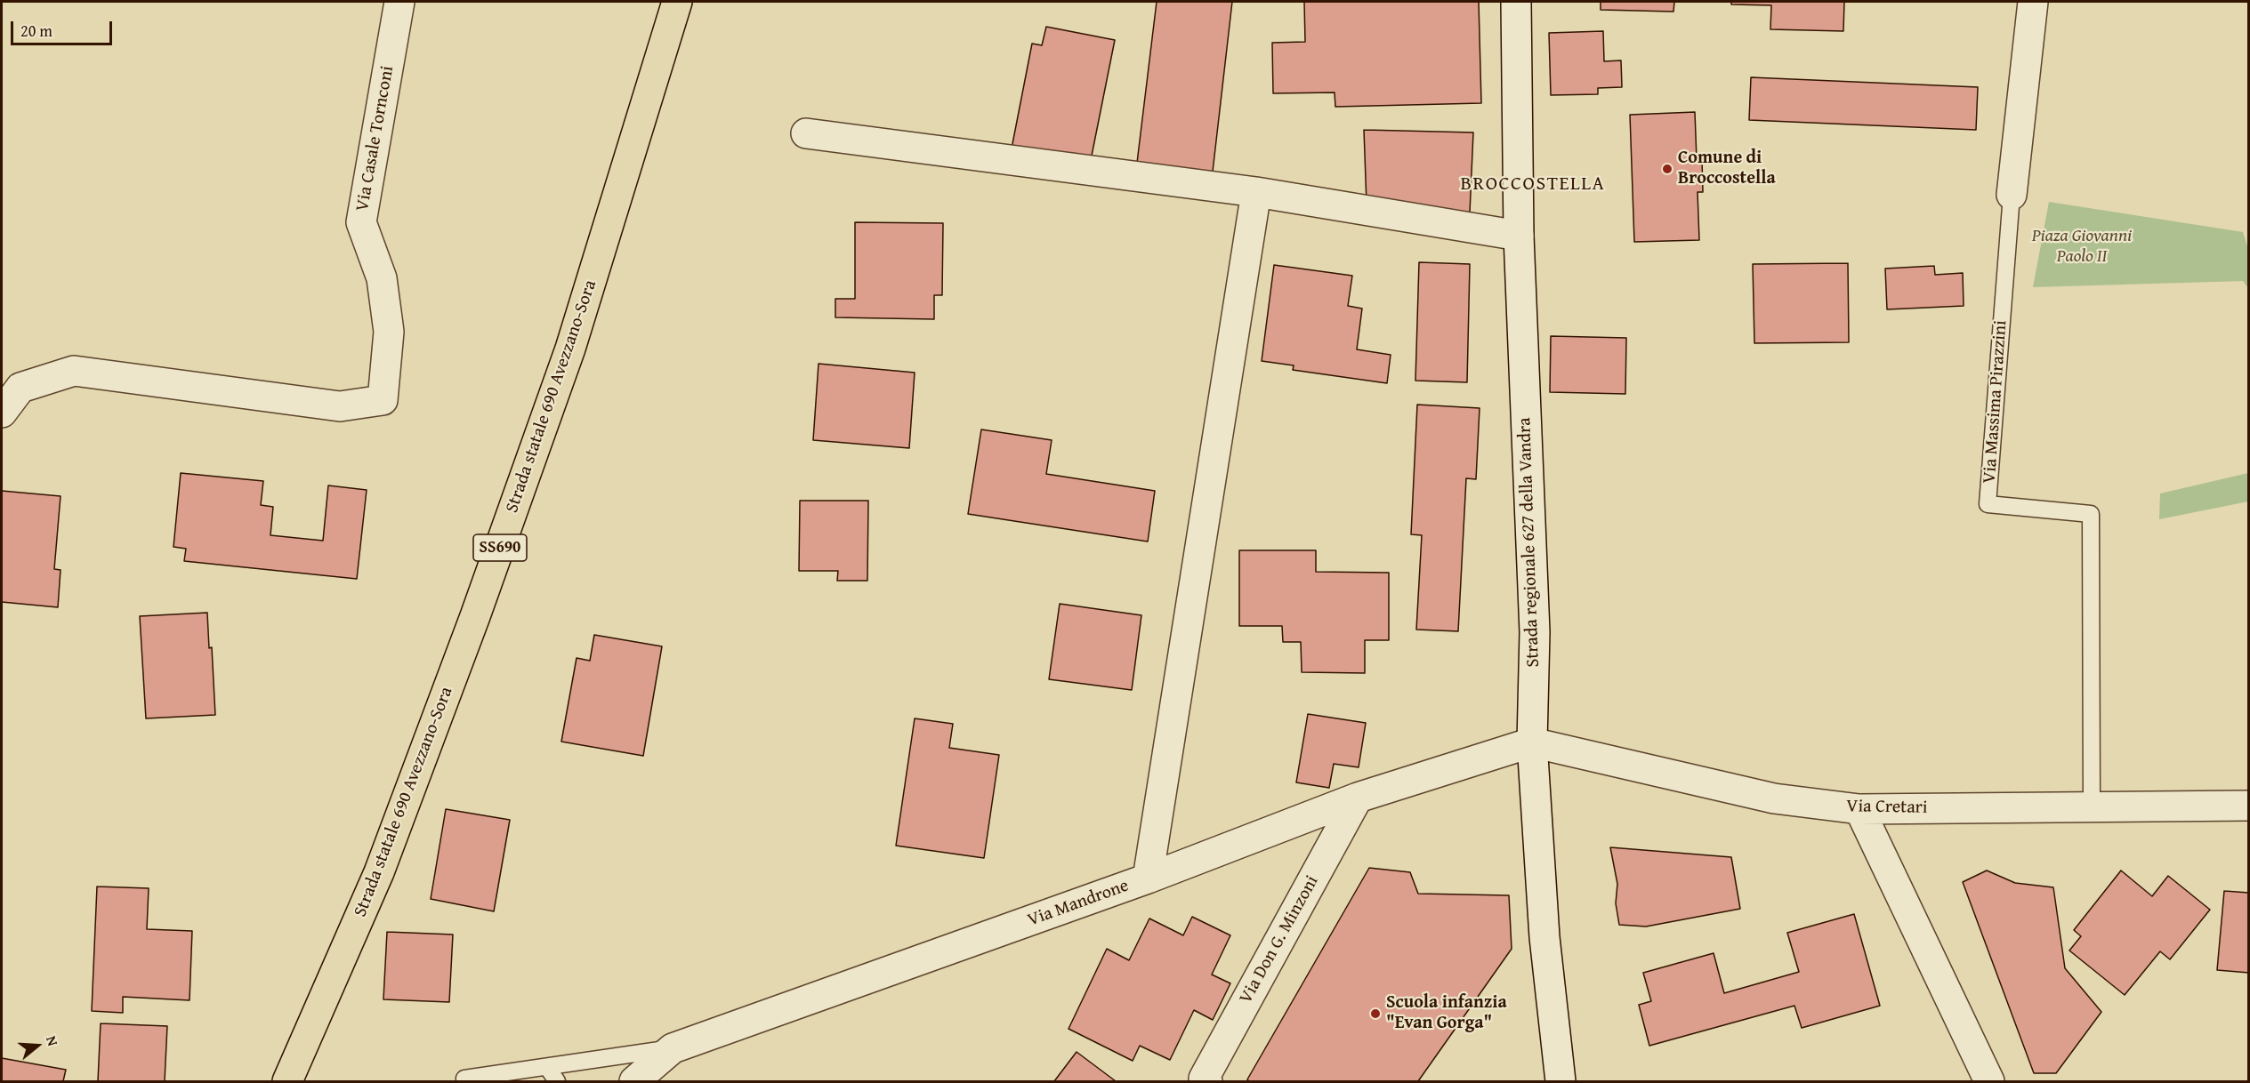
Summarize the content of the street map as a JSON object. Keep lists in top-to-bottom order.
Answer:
{
  "streets": {
    "highway": ["Strada statale 690 Avezzano-Sora", "SS690"],
    "street": [
      "Via Casale Tornconi",
      "Via Massima Pirazzini",
      "Strada regionale 627 della Vandra",
      "Via Cretari",
      "Via Mandrone",
      "Via Don G. Minzoni"
    ]
  },
  "crossings": [
    ["Via Massima Pirazzini", "Via Cretari"],
    ["Strada regionale 627 della Vandra", "Via Cretari"],
    ["Strada regionale 627 della Vandra", "Via Mandrone"],
    ["Via Cretari", "Via Mandrone"],
    ["Via Mandrone", "Via Don G. Minzoni"]
  ],
  "districts": ["BROCCOSTELLA"],
  "parks": ["Piaza Giovanni Paolo II"],
  "places": ["Comune di Broccostella", "Scuola infanzia \"Evan Gorga\""],
  "scale_bar": "20 m",
  "north": "right"
}
